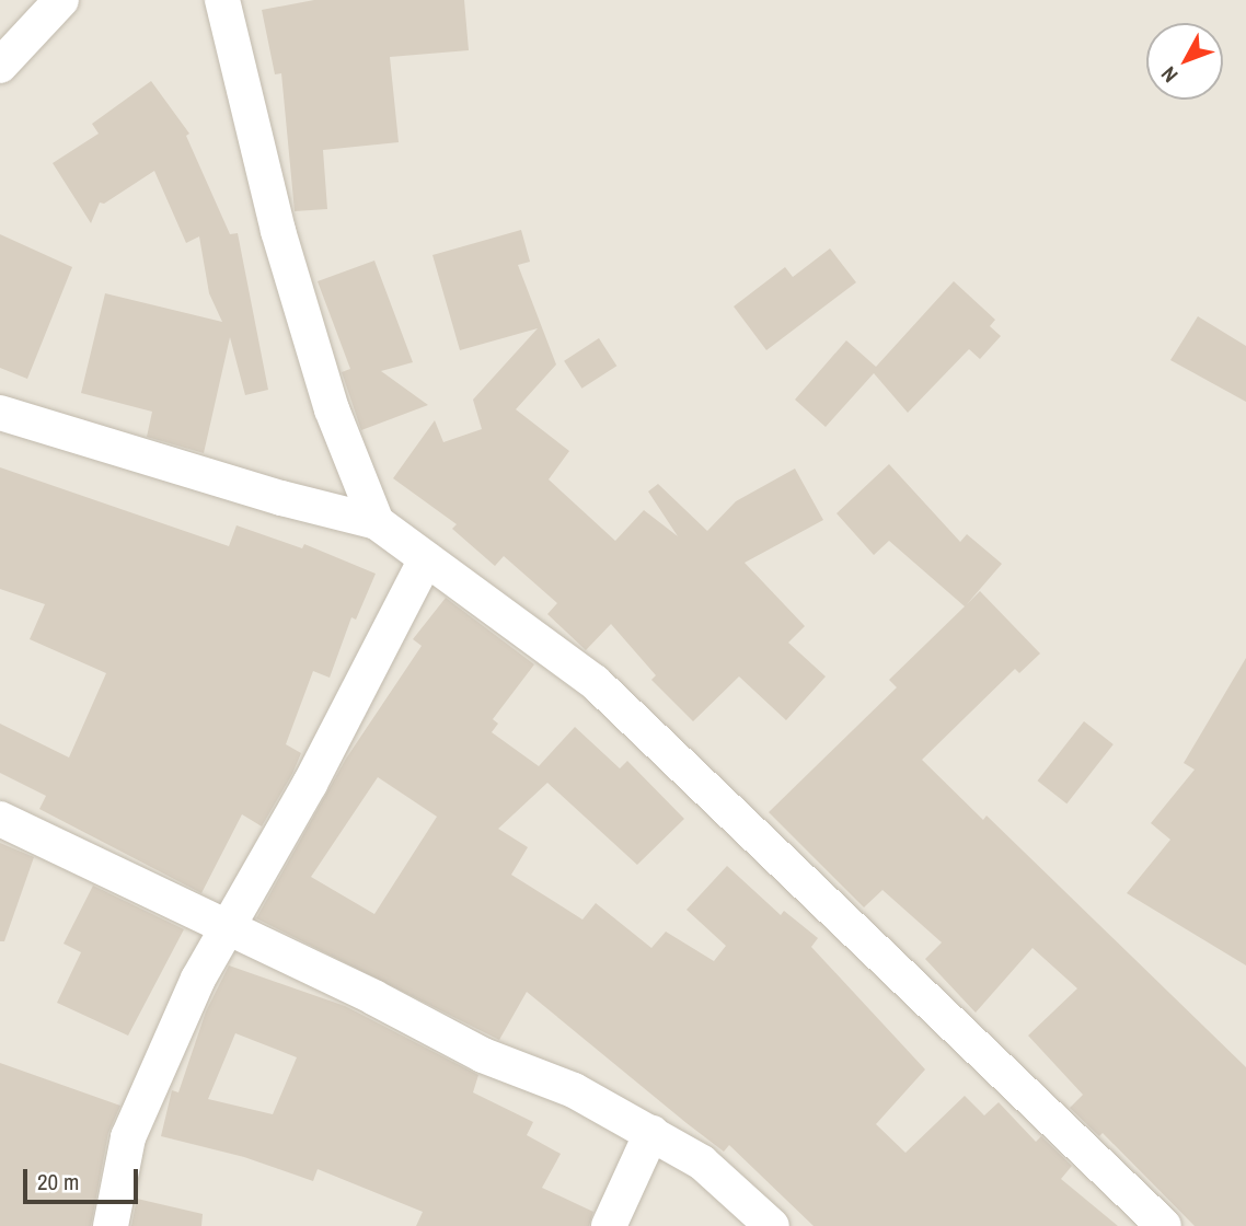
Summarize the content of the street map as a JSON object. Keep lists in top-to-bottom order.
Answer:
{
  "scale_bar": "20 m",
  "north": "bottom left"
}
